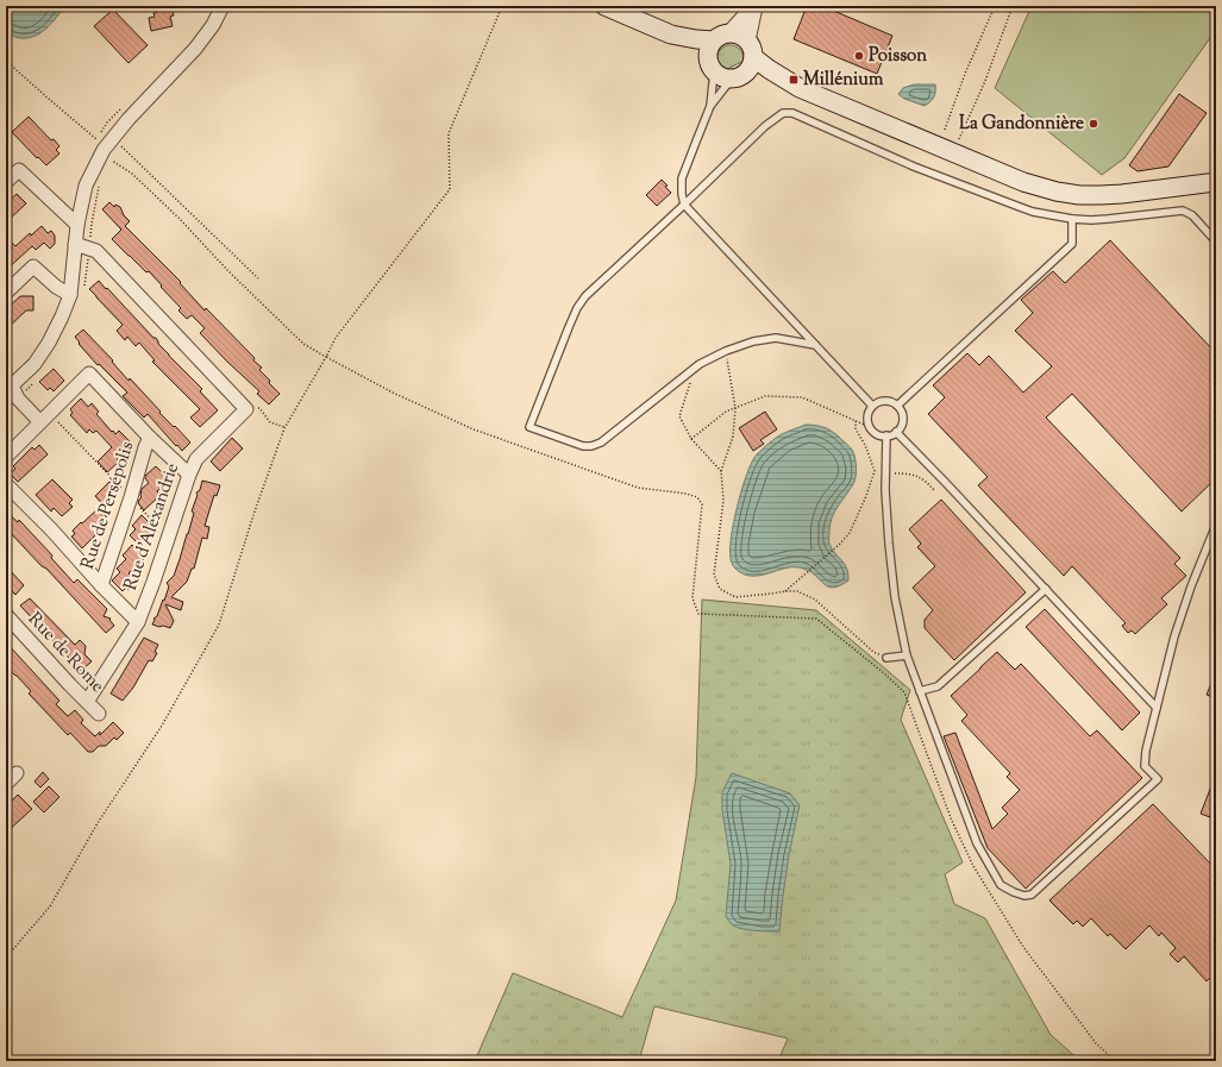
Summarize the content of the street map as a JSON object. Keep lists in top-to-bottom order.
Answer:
{
  "streets": {
    "street": ["Rue de Persépolis", "Rue d'Alexandrie", "Rue de Rome"]
  },
  "crossings": [
    ["Rue d'Alexandrie", "Rue de Rome"]
  ],
  "places": {
    "other": ["Poisson", "La Gandonnière"],
    "transit": ["Millénium"]
  }
}
